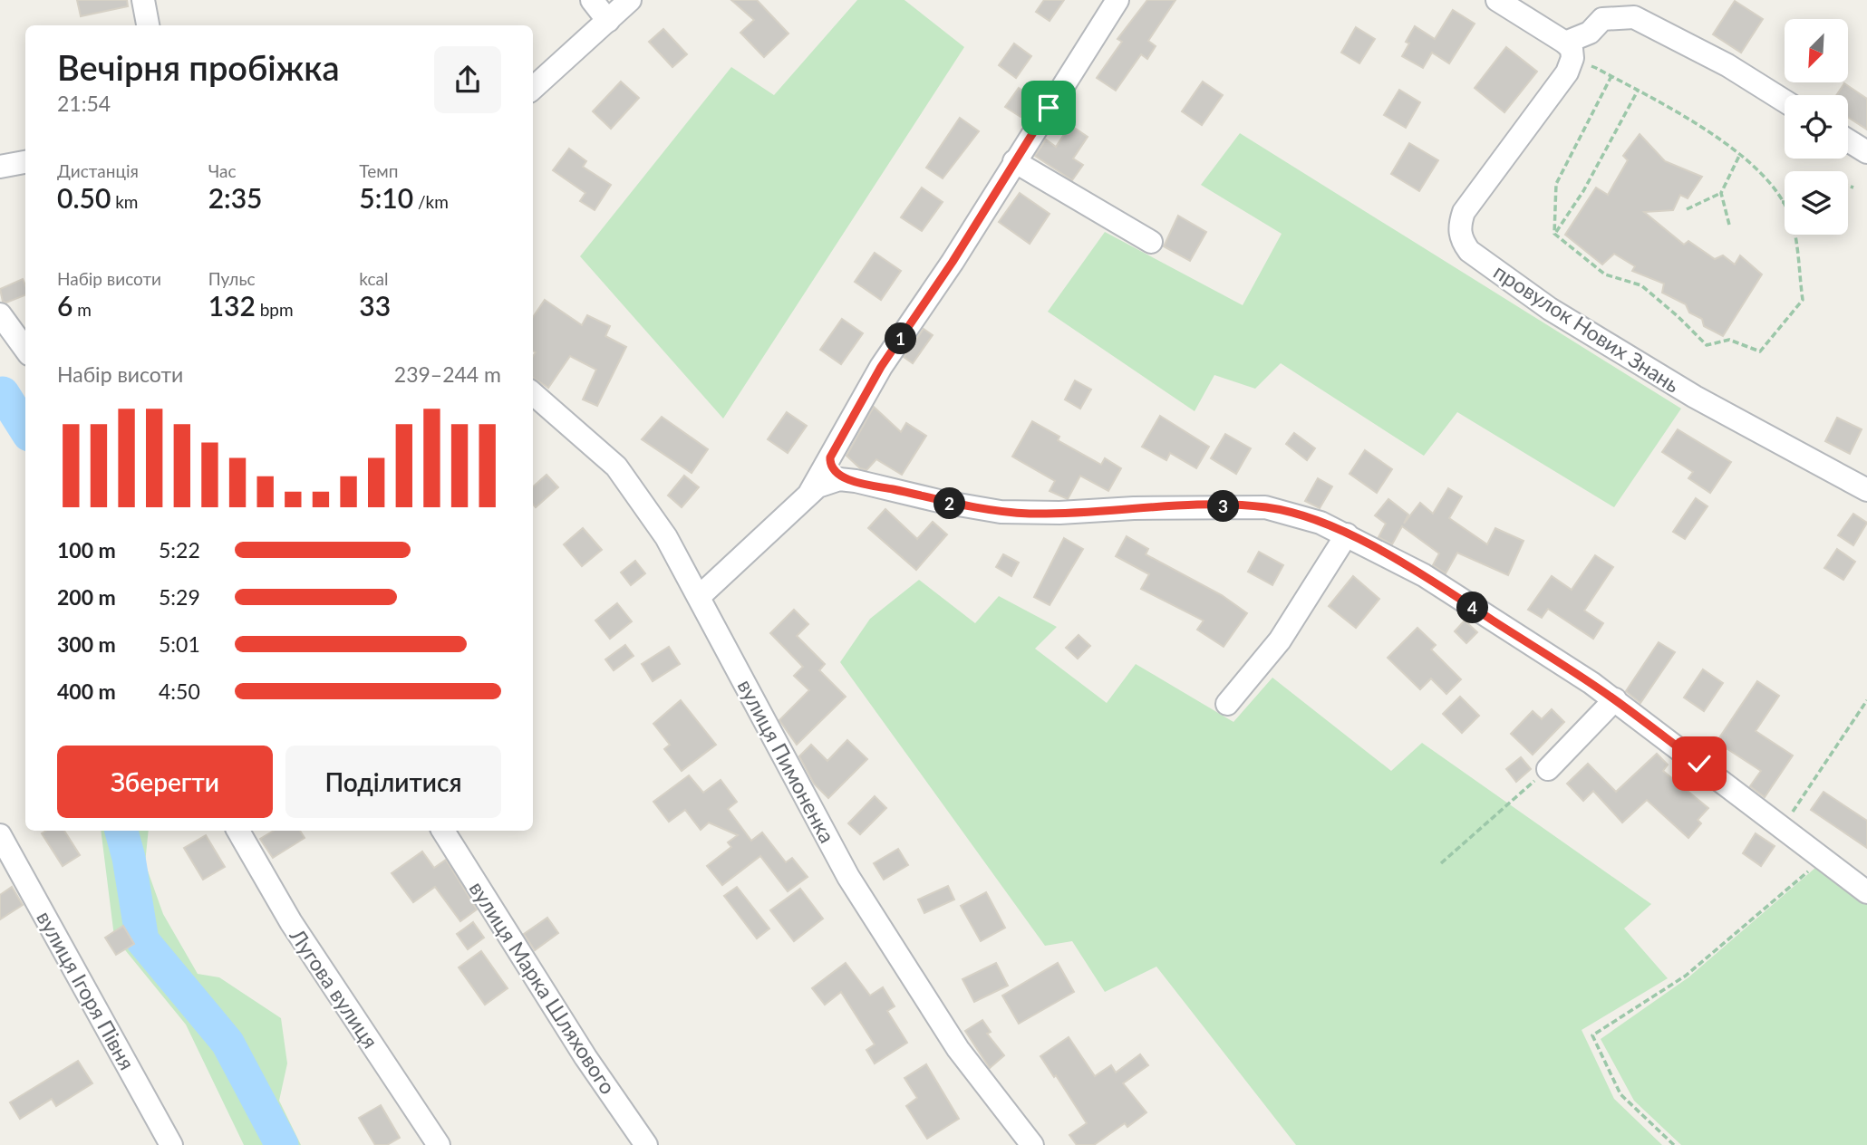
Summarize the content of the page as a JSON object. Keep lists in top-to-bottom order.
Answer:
{
  "streets": {
    "street": [
      "провулок Нових Знань",
      "вулиця Пимоненка",
      "вулиця Марка Шляхового",
      "Лугова вулиця",
      "вулиця Ігоря Півня"
    ]
  },
  "north": "bottom left",
  "page": {
    "heading": ["Вечірня пробіжка", "21:54"],
    "stats": [
      ["Дистанція", "0.50 km"],
      ["Час", "2:35"],
      ["Темп", "5:10 /km"],
      ["Набір висоти", "6 m"],
      ["Пульс", "132 bpm"],
      ["kcal", "33"]
    ],
    "pins": [
      "1",
      "2",
      "3",
      "4"
    ],
    "chart": ["Набір висоти", "239–244 m"],
    "list": [
      {
        "name": "100 m",
        "note": "5:22"
      },
      {
        "name": "200 m",
        "note": "5:29"
      },
      {
        "name": "300 m",
        "note": "5:01"
      },
      {
        "name": "400 m",
        "note": "4:50"
      }
    ],
    "buttons": ["Зберегти", "Поділитися"]
  }
}
